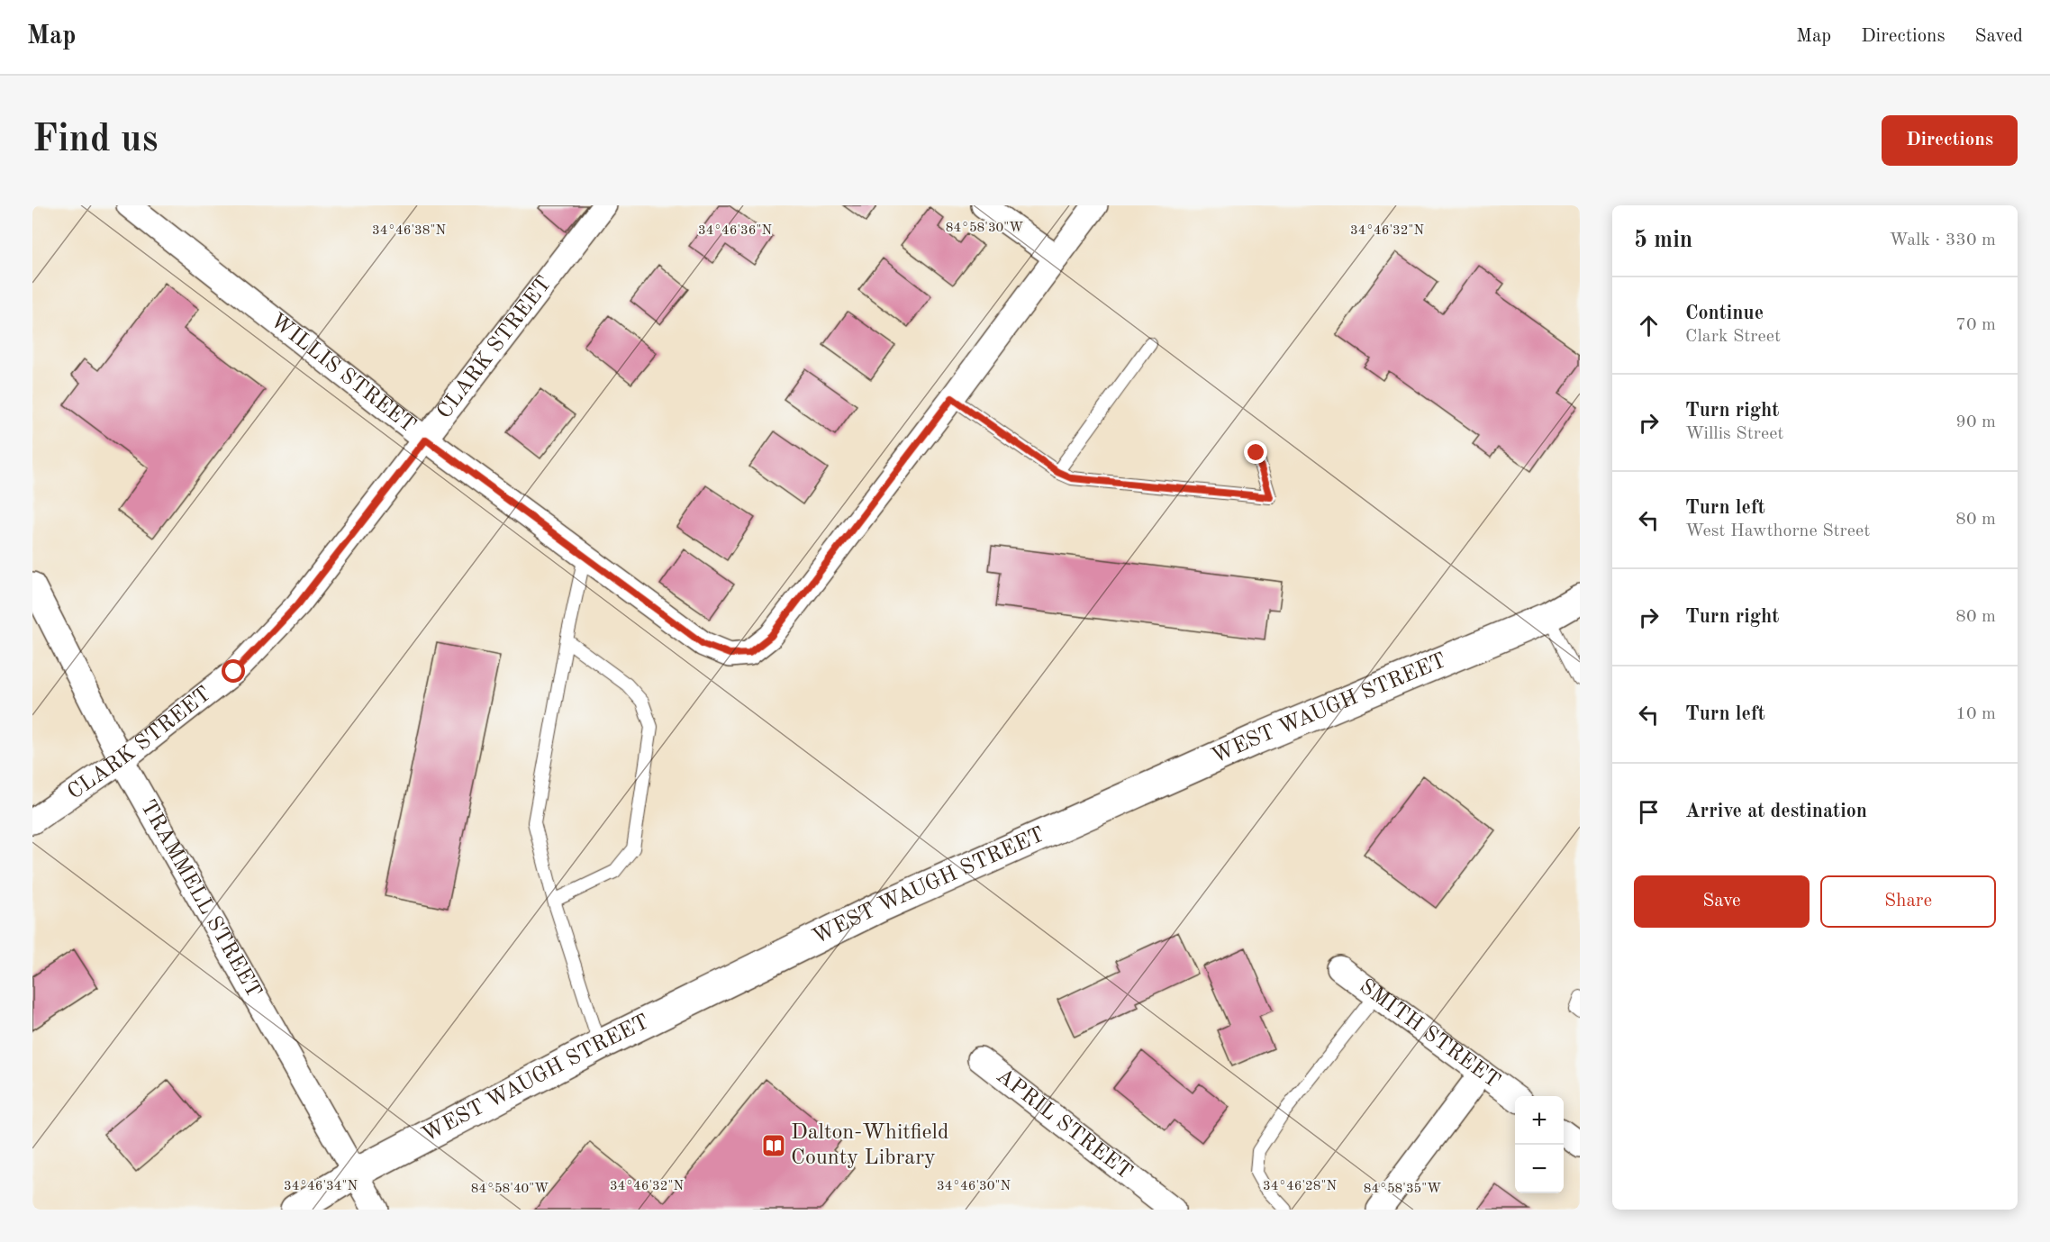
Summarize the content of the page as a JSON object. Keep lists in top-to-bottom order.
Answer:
{
  "streets": {
    "street": [
      "CLARK STREET",
      "WILLIS STREET",
      "WEST WAUGH STREET",
      "TRAMMELL STREET",
      "SMITH STREET",
      "APRIL STREET"
    ]
  },
  "crossings": [
    ["CLARK STREET", "WILLIS STREET"],
    ["CLARK STREET", "TRAMMELL STREET"],
    ["WEST WAUGH STREET", "TRAMMELL STREET"]
  ],
  "places": {
    "library": ["Dalton-Whitfield County Library"]
  },
  "page": {
    "header": "Map",
    "nav": ["Map", "Directions", "Saved"],
    "buttons": [
      "Directions",
      ["Save", "Share"]
    ],
    "title": "Find us",
    "heading": ["5 min", "Walk · 330 m"],
    "list": [
      ["Continue", "Clark Street", "70 m"],
      ["Turn right", "Willis Street", "90 m"],
      ["Turn left", "West Hawthorne Street", "80 m"],
      ["Turn right", "80 m"],
      ["Turn left", "10 m"],
      "Arrive at destination"
    ],
    "map_buttons": ["+", "−"]
  },
  "coordinates": [
    "84°58'30\"W",
    "34°46'38\"N",
    "34°46'36\"N",
    "34°46'32\"N",
    "34°46'34\"N",
    "34°46'30\"N",
    "34°46'28\"N",
    "84°58'40\"W",
    "84°58'35\"W"
  ]
}
